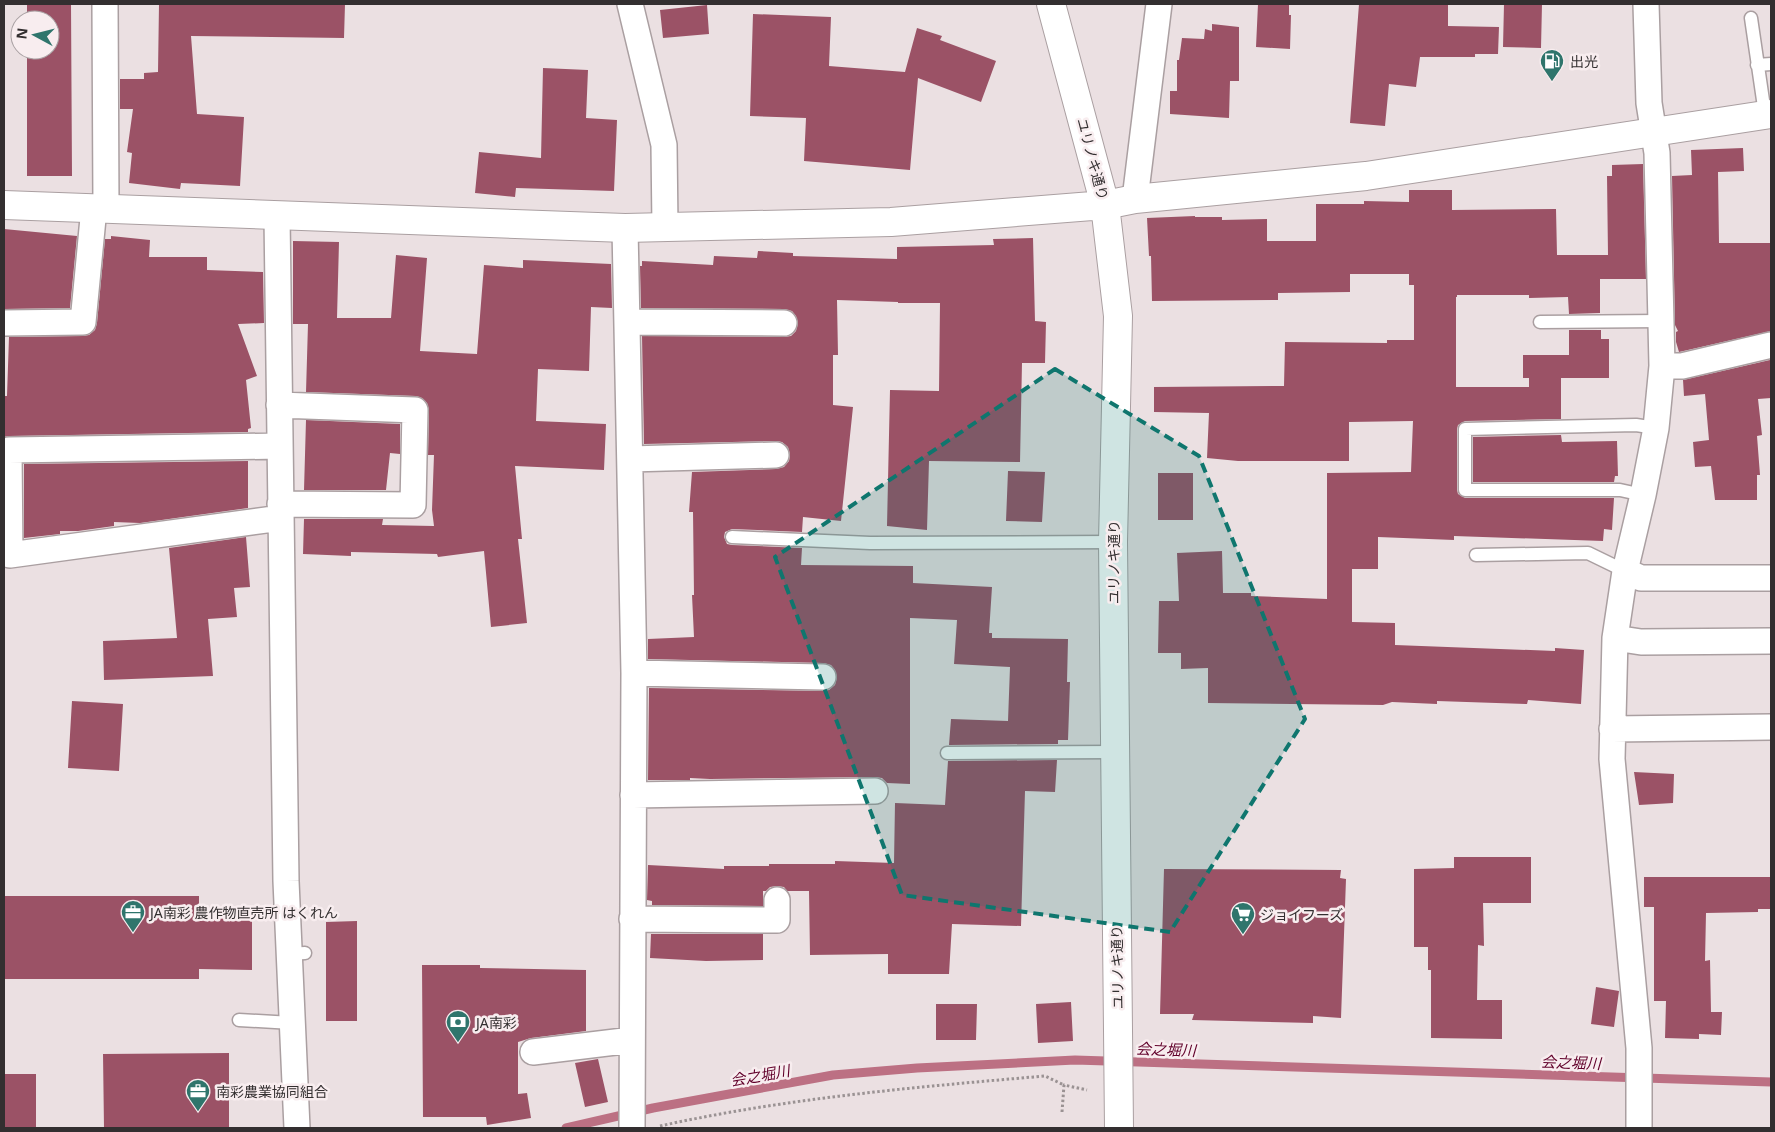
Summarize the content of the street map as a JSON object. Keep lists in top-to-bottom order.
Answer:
{
  "streets": {
    "street": ["ユリノキ通り"]
  },
  "water": ["会之堀川"],
  "places": {
    "fuel station": ["出光"],
    "office": ["JA南彩 農作物直売所 はくれん", "南彩農業協同組合"],
    "supermarket": ["ジョイフーズ"],
    "bank": ["JA南彩"]
  },
  "north": "left"
}
